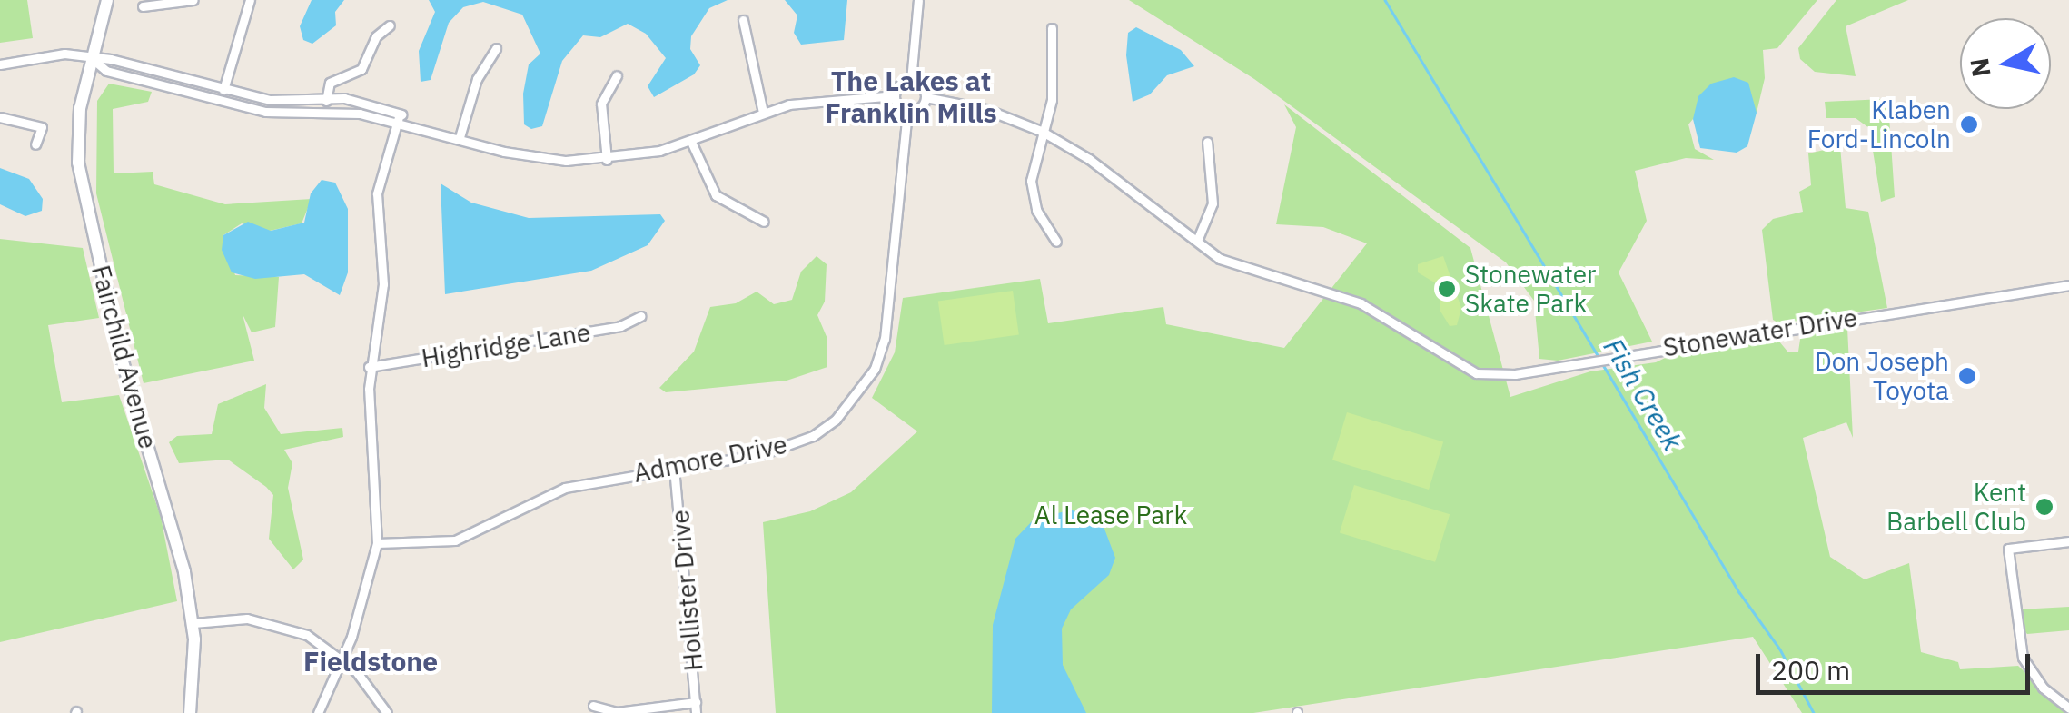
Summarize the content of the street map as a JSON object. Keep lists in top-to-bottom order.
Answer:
{
  "streets": {
    "main road": ["Fairchild Avenue"],
    "street": [
      "Stonewater Drive",
      "Highridge Lane",
      "Admore Drive",
      "Hollister Drive"
    ]
  },
  "crossings": [
    ["Stonewater Drive", "Admore Drive"],
    ["Admore Drive", "Hollister Drive"]
  ],
  "districts": ["The Lakes at Franklin Mills", "Fieldstone"],
  "water": ["Fish Creek"],
  "parks": ["Al Lease Park"],
  "places": [
    "Klaben Ford-Lincoln",
    "Stonewater Skate Park",
    "Don Joseph Toyota",
    "Kent Barbell Club"
  ],
  "scale_bar": "200 m",
  "north": "left"
}
